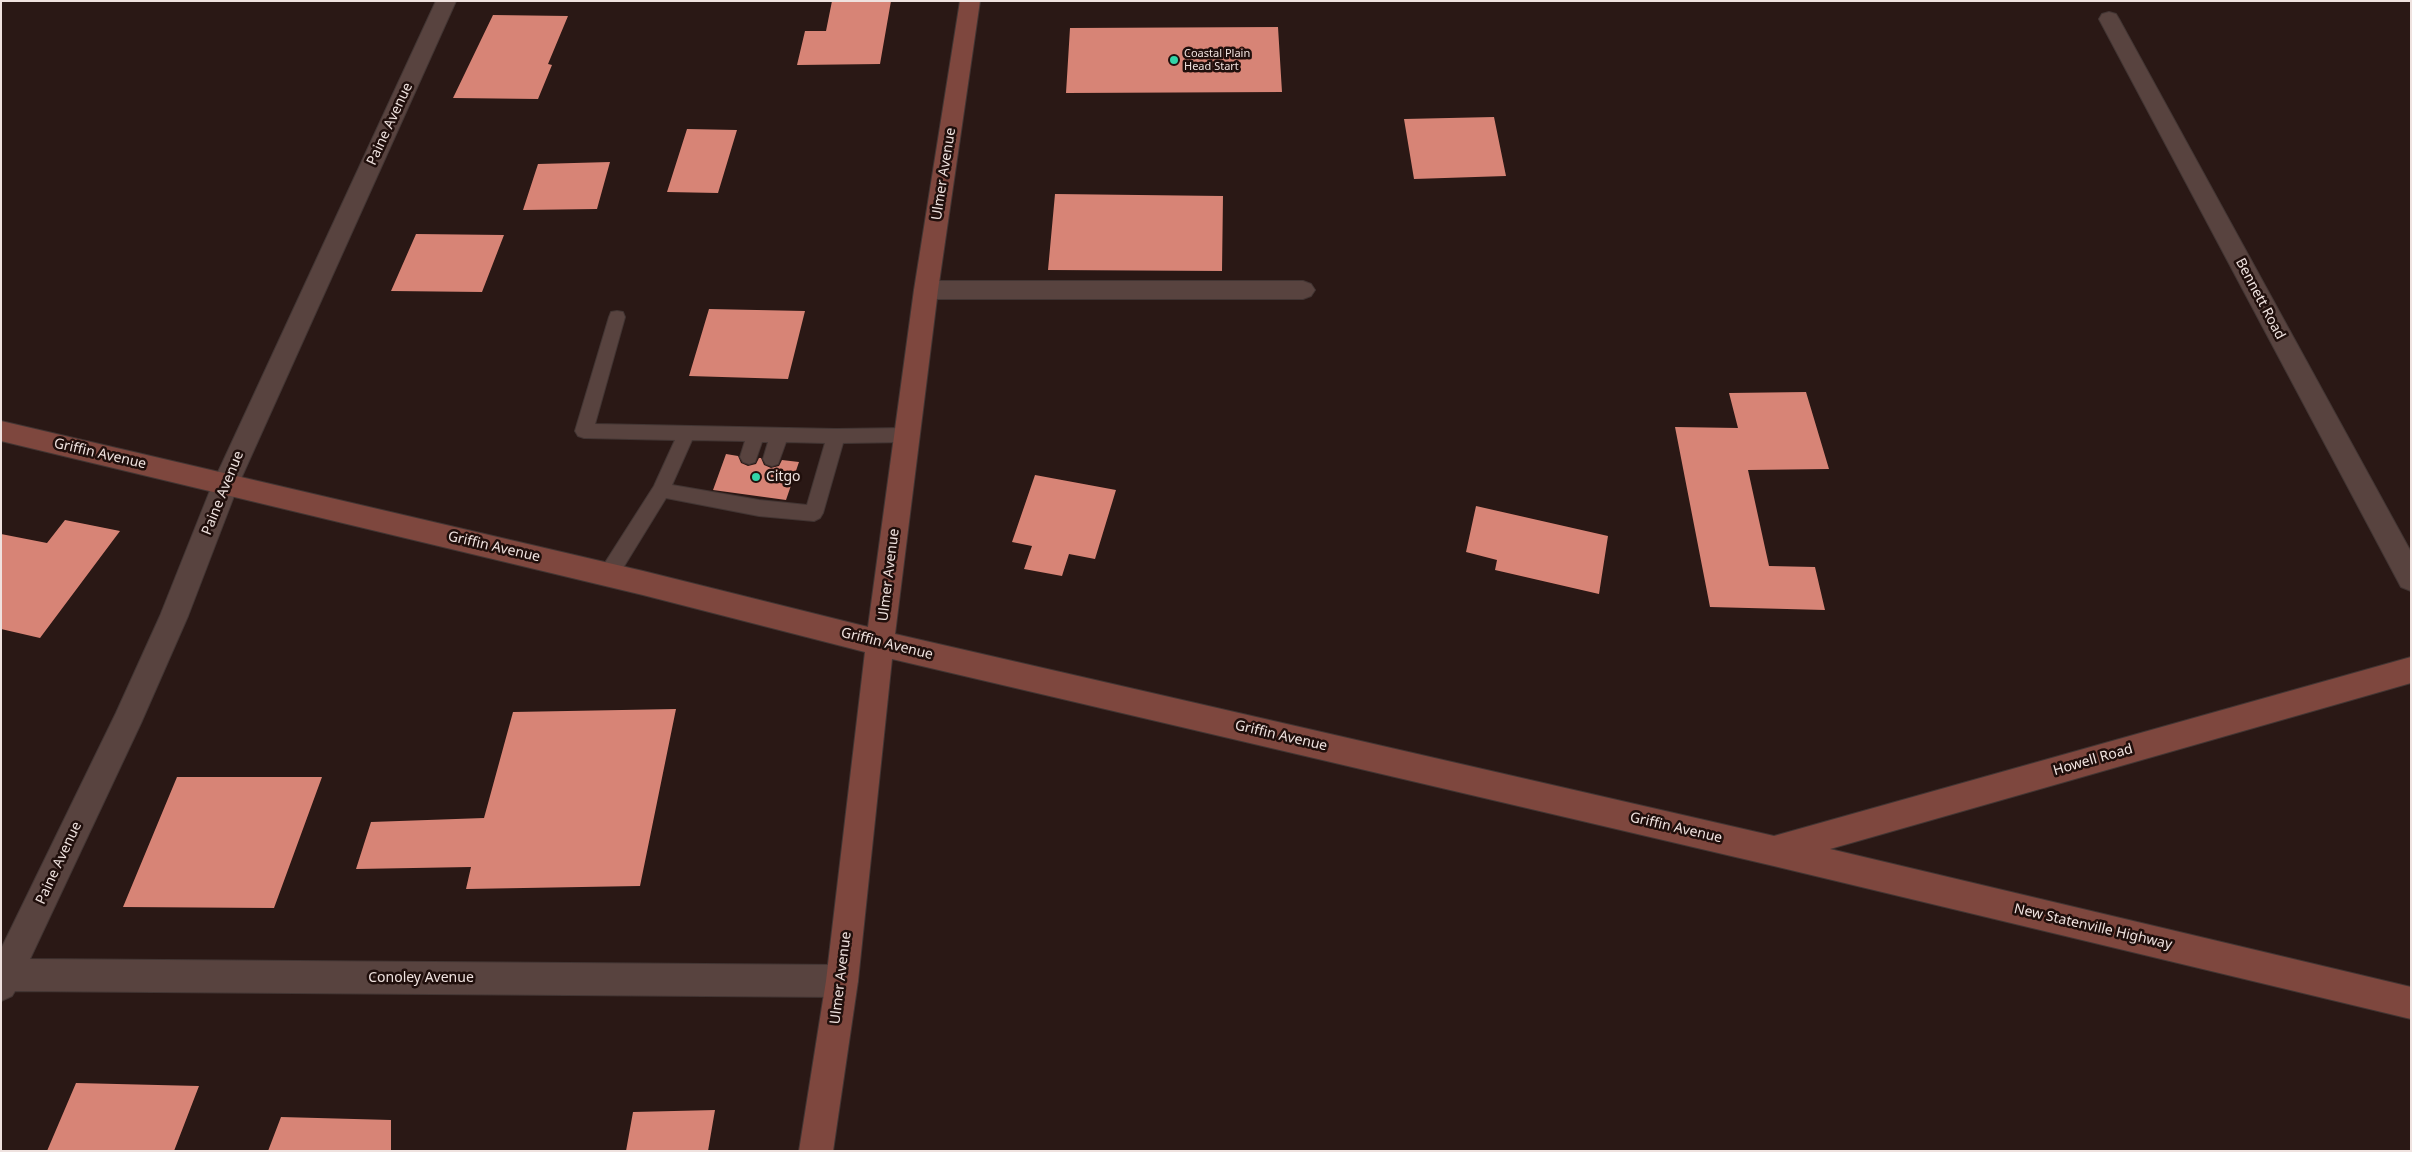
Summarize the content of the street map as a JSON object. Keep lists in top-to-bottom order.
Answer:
{
  "streets": {
    "main road": [
      "Ulmer Avenue",
      "Griffin Avenue",
      "Howell Road",
      "New Statenville Highway"
    ],
    "street": ["Paine Avenue", "Bennett Road", "Conoley Avenue"]
  },
  "crossings": [
    ["Paine Avenue", "Griffin Avenue"],
    ["Paine Avenue", "Conoley Avenue"],
    ["Ulmer Avenue", "Griffin Avenue"],
    ["Ulmer Avenue", "Conoley Avenue"],
    ["Griffin Avenue", "Howell Road"],
    ["Griffin Avenue", "New Statenville Highway"],
    ["Howell Road", "New Statenville Highway"]
  ],
  "places": ["Coastal Plain Head Start", "Citgo"]
}
